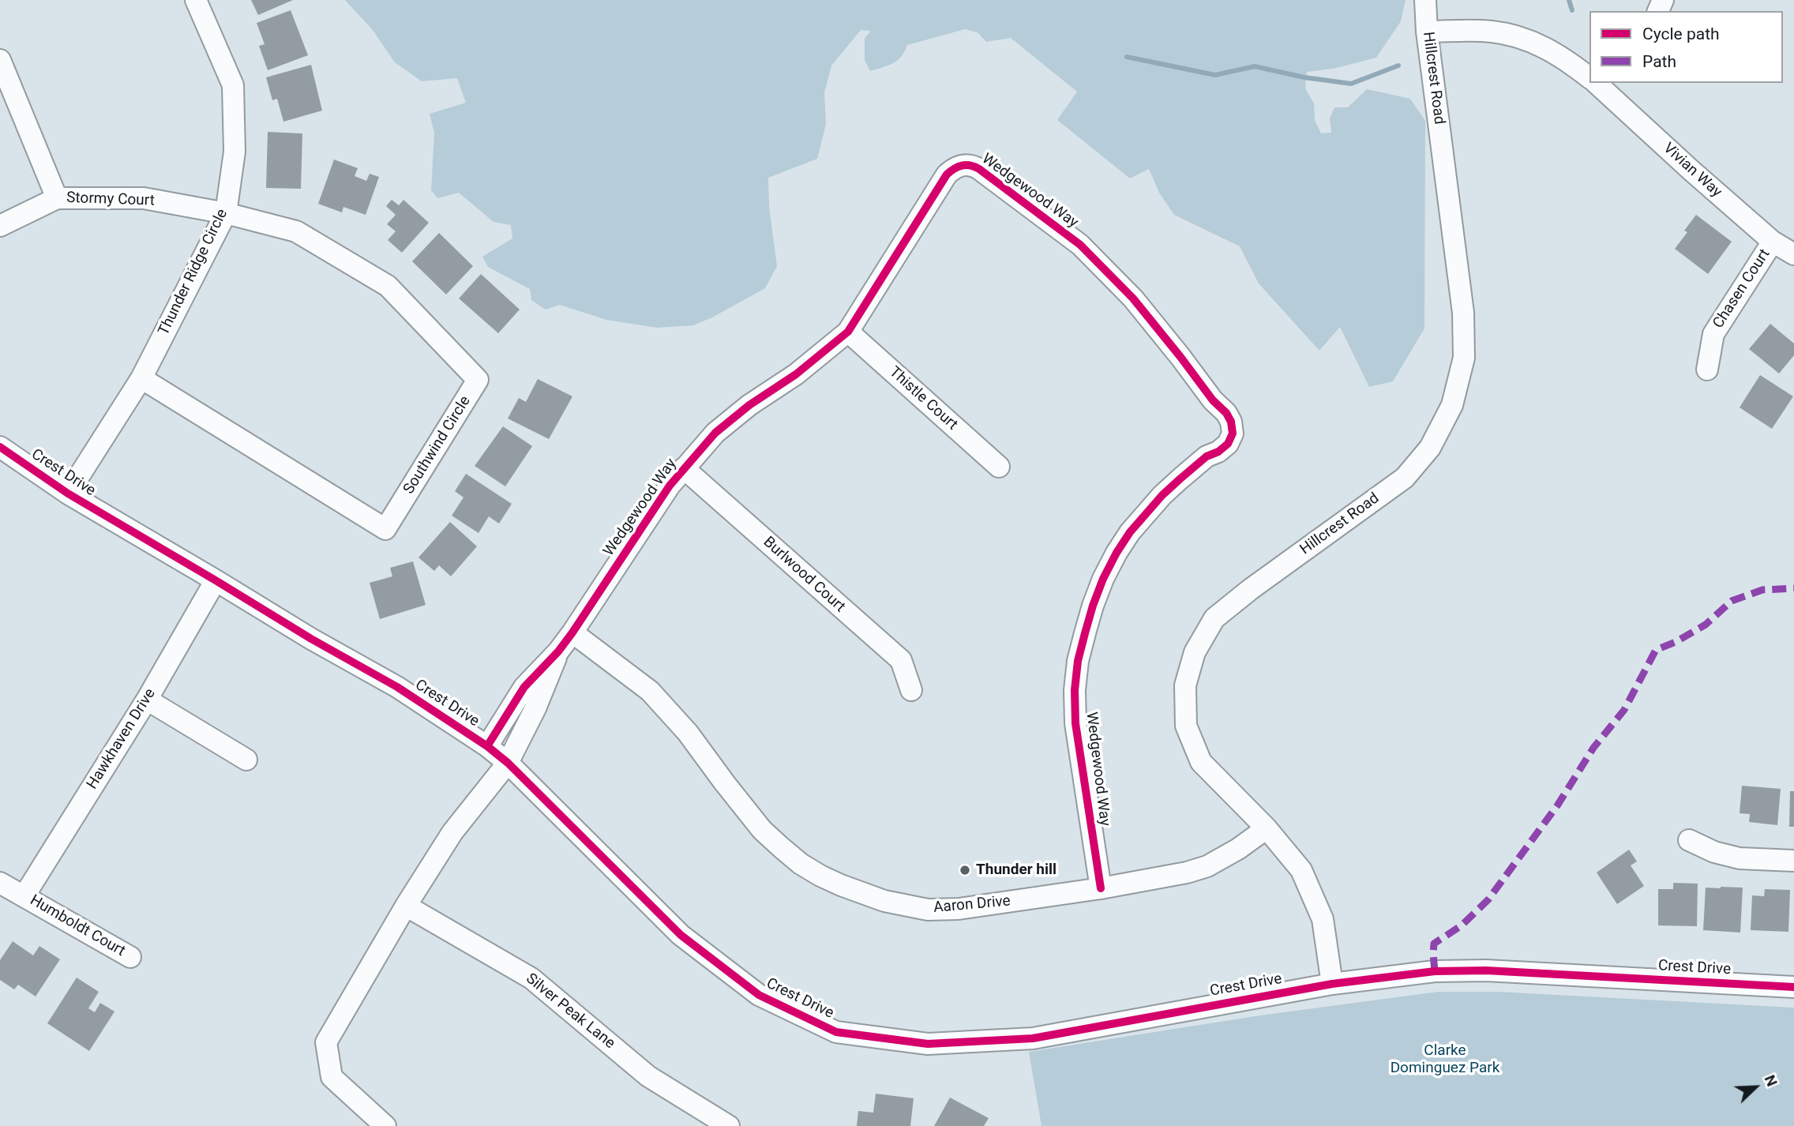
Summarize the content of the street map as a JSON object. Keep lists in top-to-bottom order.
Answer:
{
  "streets": {
    "street": [
      "Hillcrest Road",
      "Vivian Way",
      "Wedgewood Way",
      "Stormy Court",
      "Thunder Ridge Circle",
      "Chasen Court",
      "Thistle Court",
      "Southwind Circle",
      "Crest Drive",
      "Burlwood Court",
      "Hawkhaven Drive",
      "Aaron Drive",
      "Humboldt Court",
      "Silver Peak Lane"
    ]
  },
  "crossings": [
    ["Hillcrest Road", "Vivian Way"],
    ["Hillcrest Road", "Crest Drive"],
    ["Hillcrest Road", "Aaron Drive"],
    ["Vivian Way", "Chasen Court"],
    ["Wedgewood Way", "Thistle Court"],
    ["Wedgewood Way", "Crest Drive"],
    ["Wedgewood Way", "Burlwood Court"],
    ["Wedgewood Way", "Aaron Drive"],
    ["Stormy Court", "Thunder Ridge Circle"],
    ["Stormy Court", "Southwind Circle"],
    ["Thunder Ridge Circle", "Southwind Circle"],
    ["Thunder Ridge Circle", "Crest Drive"],
    ["Crest Drive", "Hawkhaven Drive"],
    ["Hawkhaven Drive", "Humboldt Court"]
  ],
  "parks": ["Clarke Dominguez Park"],
  "places": ["Thunder hill"],
  "legend": ["Cycle path", "Path"],
  "north": "top right"
}
